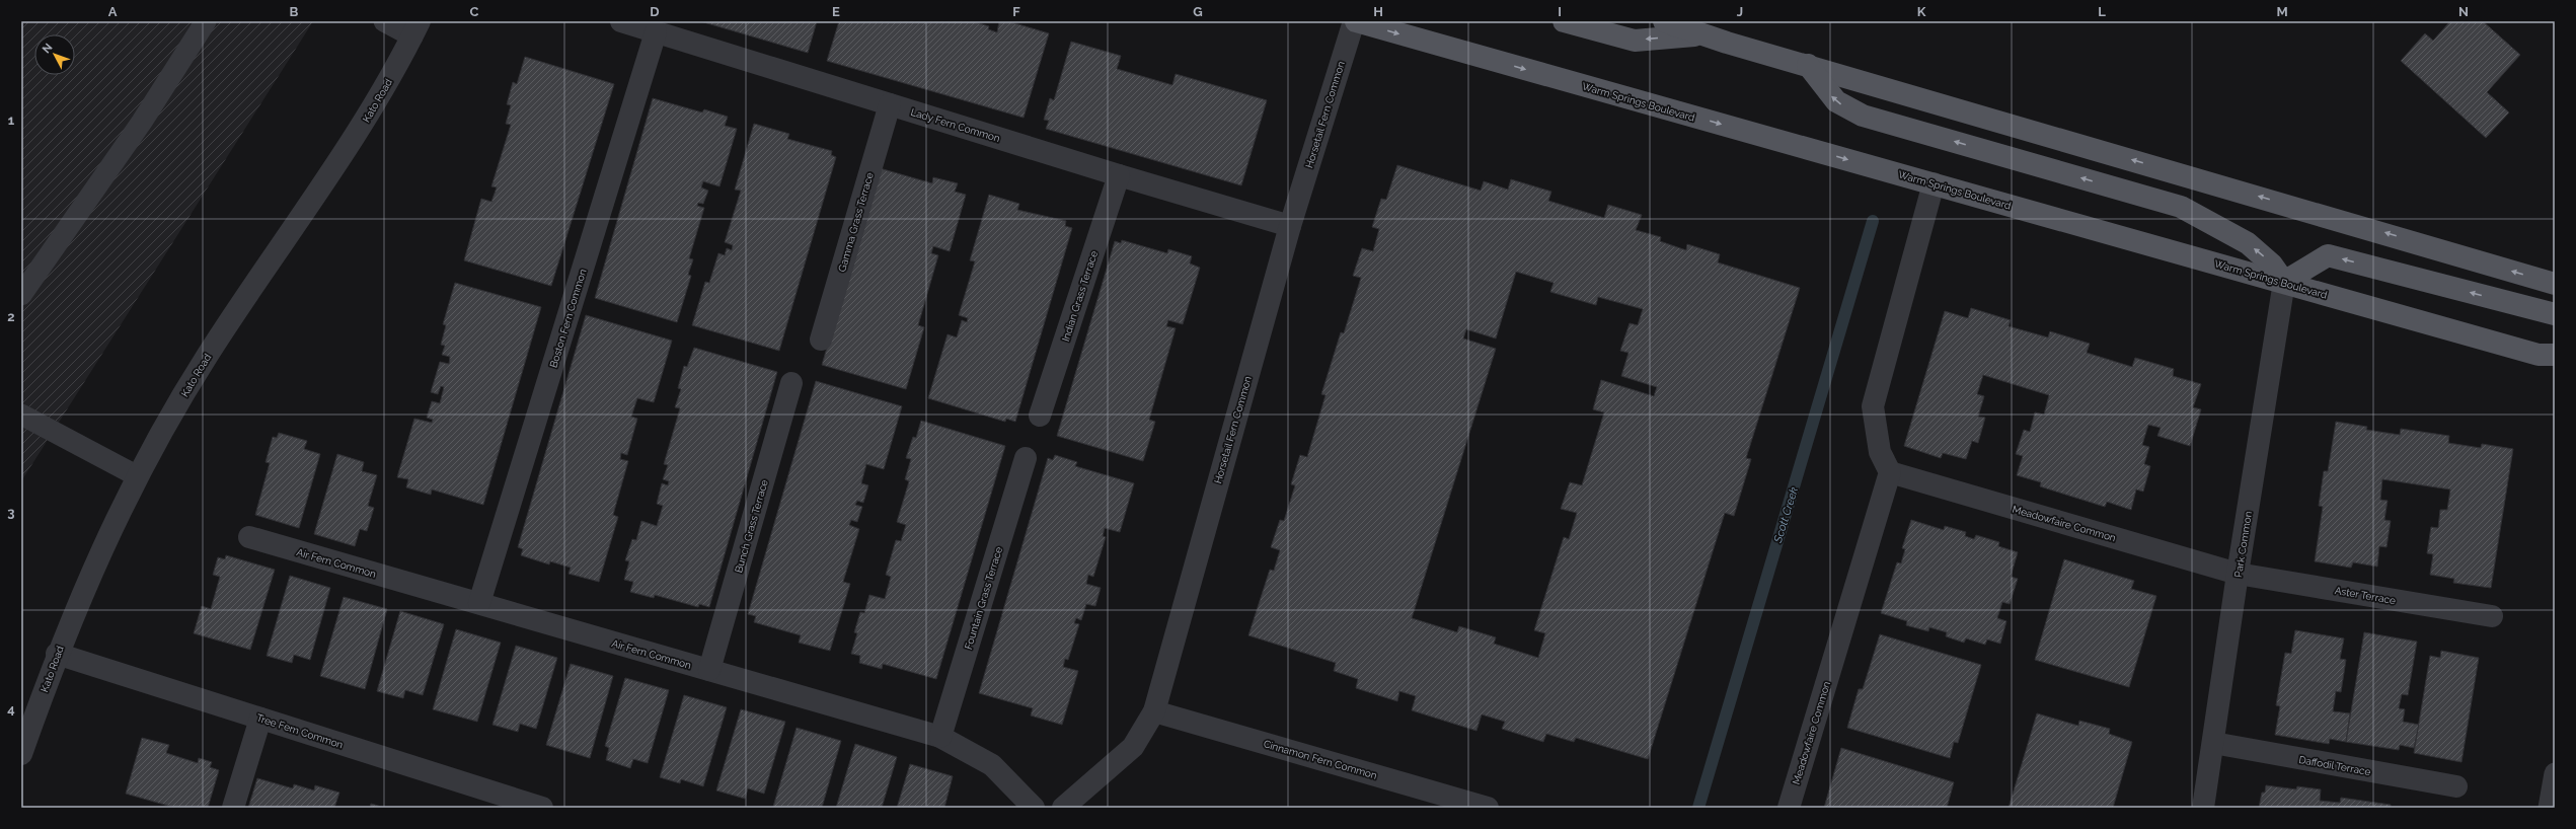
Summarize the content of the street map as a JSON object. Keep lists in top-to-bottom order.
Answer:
{
  "streets": {
    "main road": ["Warm Springs Boulevard"],
    "street": [
      "Kato Road",
      "Horsetail Fern Common",
      "Lady Fern Common",
      "Gamma Grass Terrace",
      "Indian Grass Terrace",
      "Boston Fern Common",
      "Meadowfaire Common",
      "Bunch Grass Terrace",
      "Park Common",
      "Air Fern Common",
      "Aster Terrace",
      "Fountain Grass Terrace",
      "Tree Fern Common",
      "Cinnamon Fern Common",
      "Daffodil Terrace"
    ]
  },
  "crossings": [
    ["Kato Road", "Tree Fern Common"],
    ["Warm Springs Boulevard", "Horsetail Fern Common"],
    ["Warm Springs Boulevard", "Park Common"],
    ["Horsetail Fern Common", "Lady Fern Common"],
    ["Horsetail Fern Common", "Cinnamon Fern Common"],
    ["Lady Fern Common", "Gamma Grass Terrace"],
    ["Lady Fern Common", "Indian Grass Terrace"],
    ["Lady Fern Common", "Boston Fern Common"],
    ["Boston Fern Common", "Air Fern Common"],
    ["Meadowfaire Common", "Park Common"],
    ["Meadowfaire Common", "Aster Terrace"],
    ["Bunch Grass Terrace", "Air Fern Common"],
    ["Park Common", "Aster Terrace"],
    ["Park Common", "Daffodil Terrace"],
    ["Air Fern Common", "Fountain Grass Terrace"]
  ],
  "water": ["Scott Creek"],
  "north": "top left",
  "grid": {
    "columns": [
      "A",
      "B",
      "C",
      "D",
      "E",
      "F",
      "G",
      "H",
      "I",
      "J",
      "K",
      "L",
      "M",
      "N"
    ],
    "rows": [
      "1",
      "2",
      "3",
      "4"
    ]
  }
}
